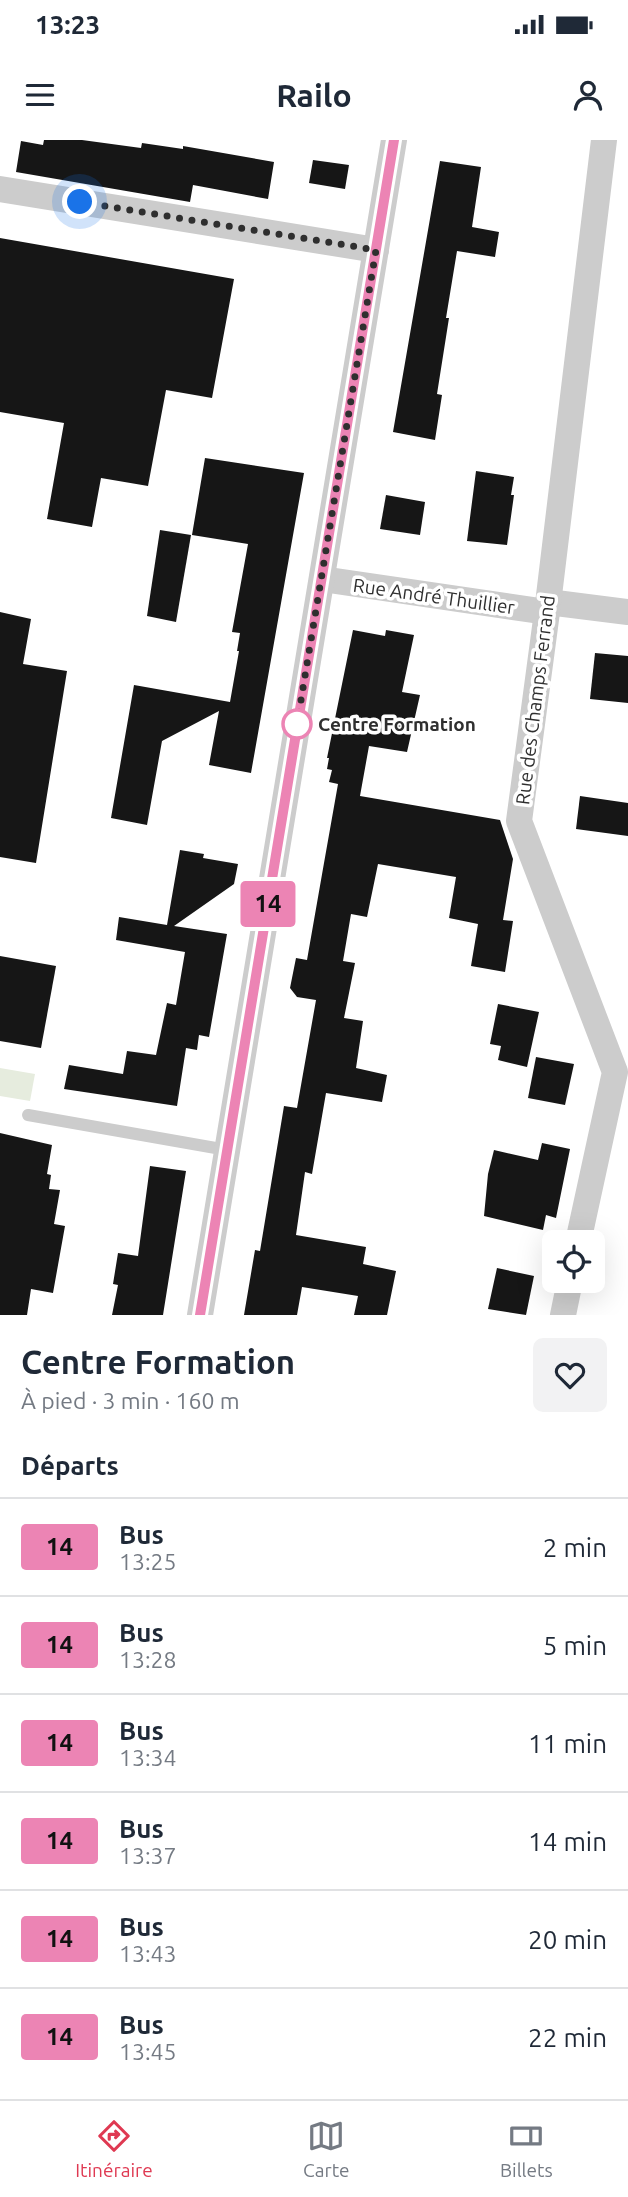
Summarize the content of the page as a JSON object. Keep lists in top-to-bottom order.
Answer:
{
  "streets": {
    "street": ["Rue André Thuillier", "Rue des Champs Ferrand"]
  },
  "crossings": [
    ["Rue André Thuillier", "Rue des Champs Ferrand"]
  ],
  "places": ["Centre Formation"],
  "lines": ["bus line 14"],
  "page": {
    "status": "13:23",
    "header": "Railo",
    "on_map": "14",
    "heading": [
      ["Centre Formation", "À pied · 3 min · 160 m"],
      "Départs"
    ],
    "list": [
      {
        "mark": "14",
        "name": "Bus",
        "note": "13:25",
        "value": "2 min"
      },
      {
        "mark": "14",
        "name": "Bus",
        "note": "13:28",
        "value": "5 min"
      },
      {
        "mark": "14",
        "name": "Bus",
        "note": "13:34",
        "value": "11 min"
      },
      {
        "mark": "14",
        "name": "Bus",
        "note": "13:37",
        "value": "14 min"
      },
      {
        "mark": "14",
        "name": "Bus",
        "note": "13:43",
        "value": "20 min"
      },
      {
        "mark": "14",
        "name": "Bus",
        "note": "13:45",
        "value": "22 min"
      }
    ],
    "tabs": ["Itinéraire", "Carte", "Billets"]
  }
}
